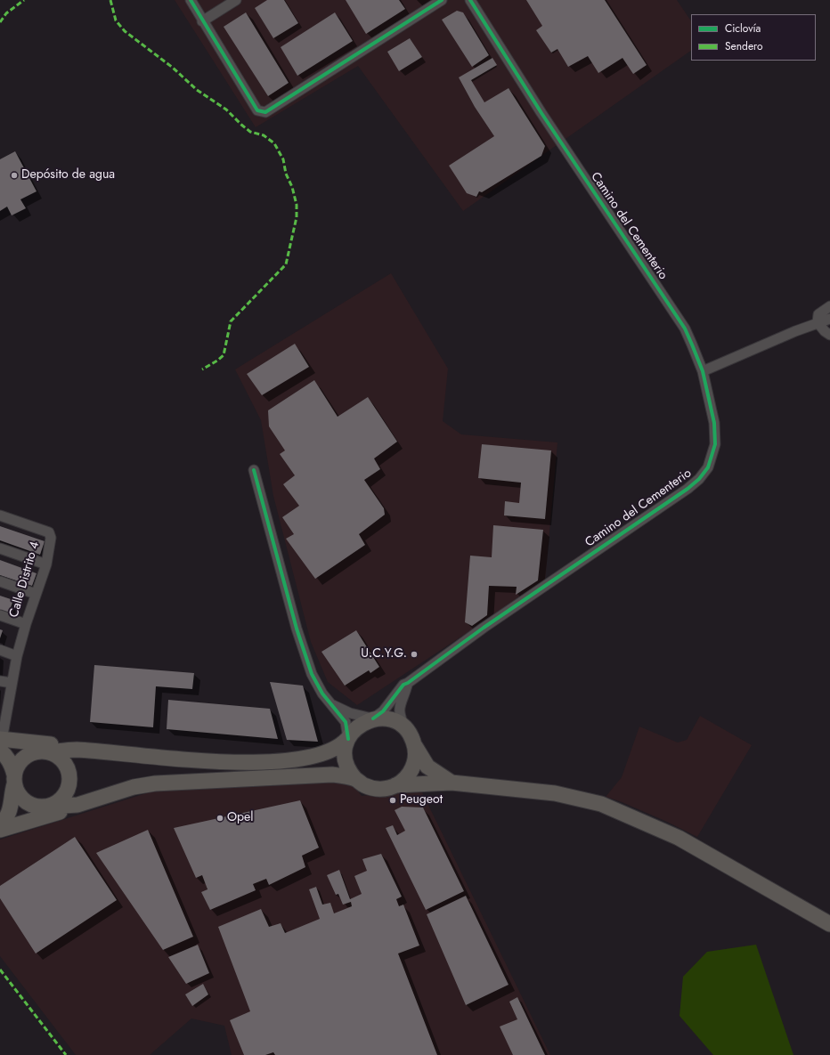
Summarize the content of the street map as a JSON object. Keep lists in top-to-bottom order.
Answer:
{
  "streets": {
    "street": ["Camino del Cementerio", "Calle Distrito 4"]
  },
  "places": [
    "Depósito de agua",
    "U.C.Y.G.",
    "Peugeot",
    "Opel"
  ],
  "legend": ["Ciclovía", "Sendero"]
}
